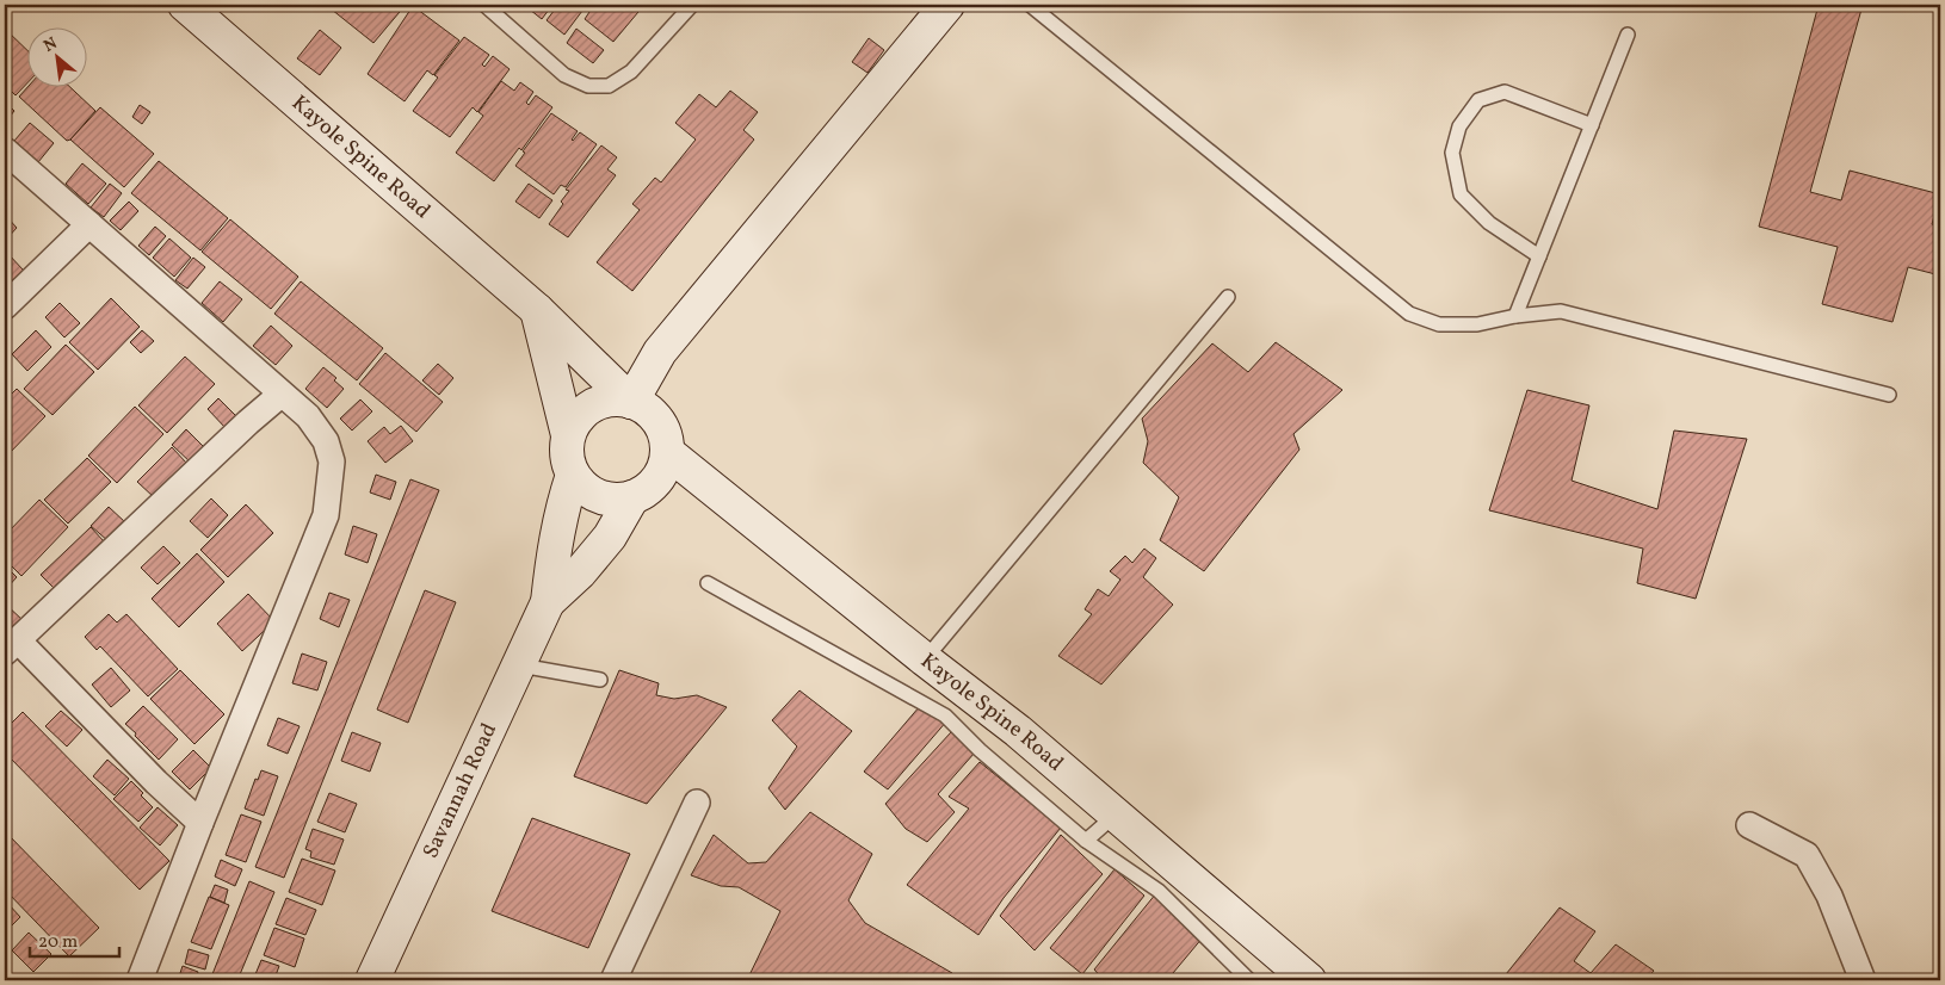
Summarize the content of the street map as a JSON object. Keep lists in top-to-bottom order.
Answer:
{
  "streets": {
    "main road": ["Kayole Spine Road", "Savannah Road"]
  },
  "crossings": [
    ["Kayole Spine Road", "Savannah Road"]
  ],
  "scale_bar": "20 m",
  "north": "top left"
}
